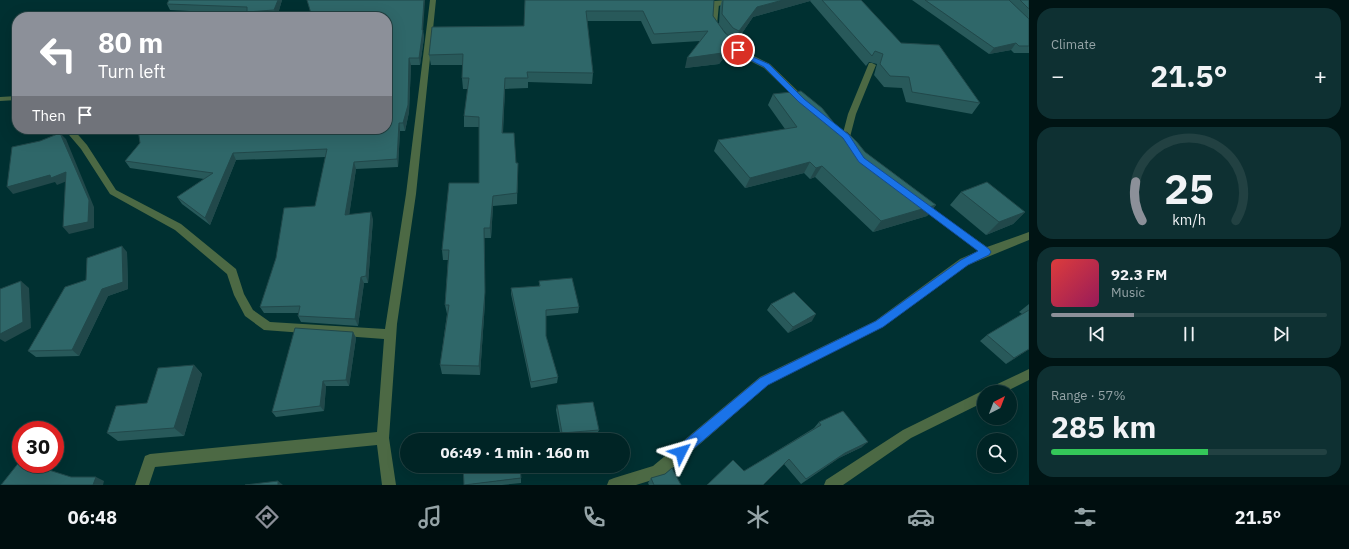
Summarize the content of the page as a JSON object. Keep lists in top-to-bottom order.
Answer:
{
  "north": "top right",
  "page": {
    "tile": [
      "Climate",
      ["Range · 57%", "285 km"]
    ],
    "turn": ["80 m", "Turn left"],
    "heat": ["−", "21.5°", "+"],
    "then": "Then",
    "song": ["92.3 FM", "Music"],
    "limit": "30",
    "trip": "06:49 · 1 min · 160 m",
    "tabs": ["06:48", "21.5°"],
    "gauge": ["25", "km/h"]
  }
}
